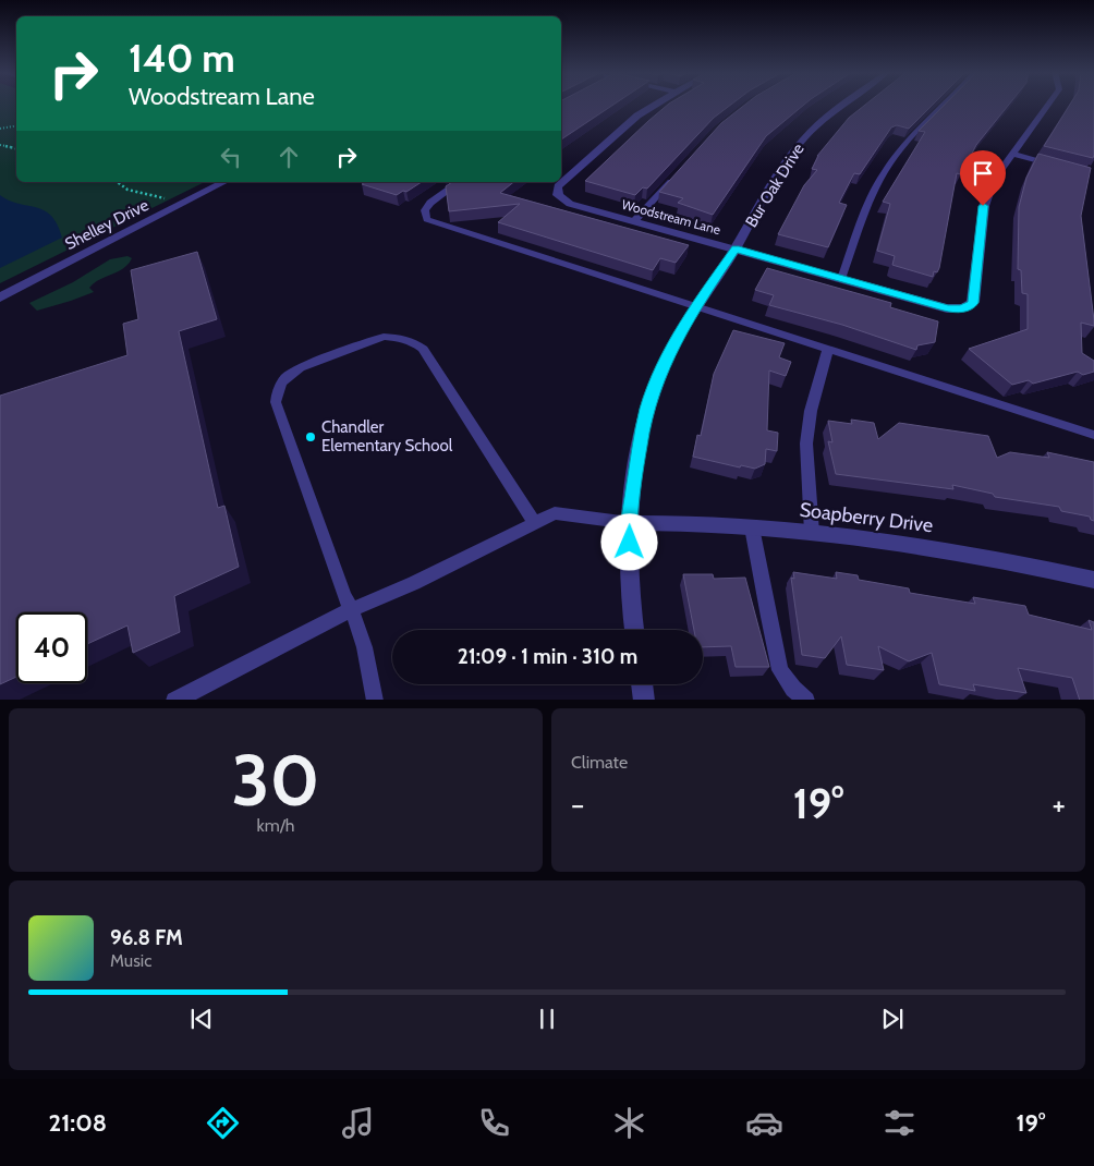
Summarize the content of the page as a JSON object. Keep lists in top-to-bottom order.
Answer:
{
  "streets": {
    "street": [
      "Bur Oak Drive",
      "Woodstream Lane",
      "Shelley Drive",
      "Soapberry Drive"
    ]
  },
  "crossings": [
    ["Bur Oak Drive", "Woodstream Lane"],
    ["Bur Oak Drive", "Soapberry Drive"]
  ],
  "places": ["Chandler Elementary School"],
  "page": {
    "turn": ["140 m", "Woodstream Lane"],
    "limit": "40",
    "trip": "21:09 · 1 min · 310 m",
    "tile": [
      ["30", "km/h"],
      "Climate"
    ],
    "heat": ["−", "19°", "+"],
    "song": ["96.8 FM", "Music"],
    "tabs": ["21:08", "19°"]
  }
}
